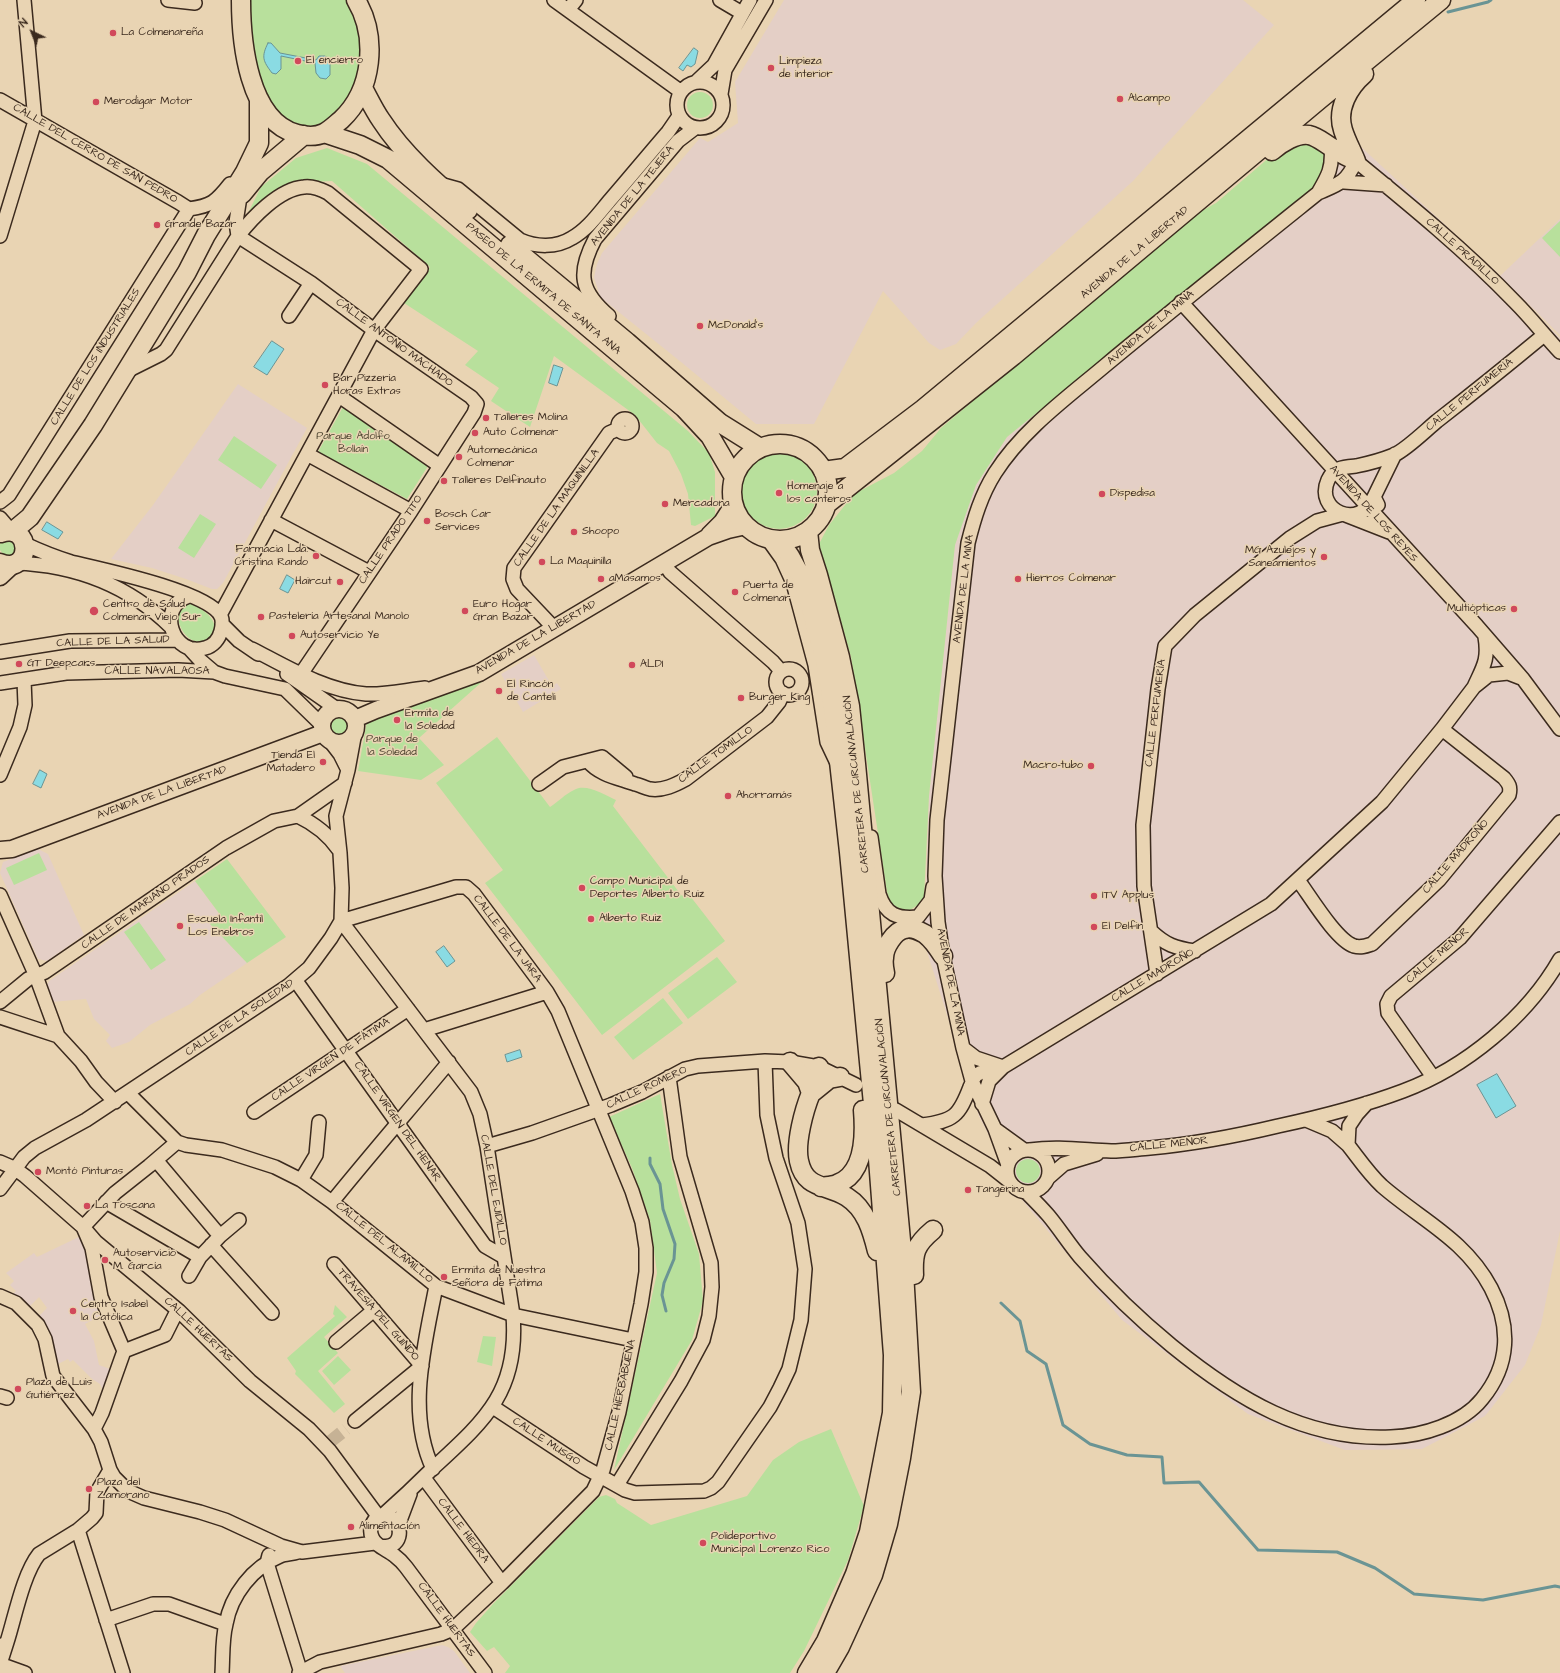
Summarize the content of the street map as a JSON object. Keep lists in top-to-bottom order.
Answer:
{
  "streets": {
    "main road": ["AVENIDA DE LA LIBERTAD", "PASEO DE LA ERMITA DE SANTA ANA", "CARRETERA DE CIRCUNVALACIÓN"],
    "street": [
      "CALLE DEL CERRO DE SAN PEDRO",
      "AVENIDA DE LA TEJERA",
      "CALLE PRADILLO",
      "AVENIDA DE LA MINA",
      "CALLE ANTONIO MACHADO",
      "CALLE DE LOS INDUSTRIALES",
      "CALLE PERFUMERÍA",
      "CALLE DE LA MAQUINILLA",
      "AVENIDA DE LOS REYES",
      "CALLE PRADO TITO",
      "CALLE DE LA SALUD",
      "CALLE NAVALAOSA",
      "CALLE TOMILLO",
      "CALLE MADROÑO",
      "CALLE DE MARIANO PRADOS",
      "CALLE DE LA JARA",
      "CALLE MENOR",
      "CALLE DE LA SOLEDAD",
      "CALLE VIRGEN DE FÁTIMA",
      "CALLE ROMERO",
      "CALLE VIRGEN DEL HENAR",
      "CALLE DEL EJIDILLO",
      "CALLE DEL ALAMILLO",
      "TRAVESÍA DEL GUINDO",
      "CALLE HUERTAS",
      "CALLE HIERBABUENA",
      "CALLE MUSGO",
      "CALLE HIEDRA"
    ]
  },
  "crossings": [
    ["CALLE DEL CERRO DE SAN PEDRO", "CALLE DE LOS INDUSTRIALES"],
    ["AVENIDA DE LA TEJERA", "PASEO DE LA ERMITA DE SANTA ANA"],
    ["CALLE PRADILLO", "AVENIDA DE LA MINA"],
    ["CALLE PRADILLO", "CALLE PERFUMERÍA"],
    ["AVENIDA DE LA LIBERTAD", "PASEO DE LA ERMITA DE SANTA ANA"],
    ["AVENIDA DE LA LIBERTAD", "CALLE DE LA MAQUINILLA"],
    ["AVENIDA DE LA LIBERTAD", "CALLE NAVALAOSA"],
    ["AVENIDA DE LA LIBERTAD", "CARRETERA DE CIRCUNVALACIÓN"],
    ["PASEO DE LA ERMITA DE SANTA ANA", "CARRETERA DE CIRCUNVALACIÓN"],
    ["AVENIDA DE LA MINA", "AVENIDA DE LOS REYES"],
    ["AVENIDA DE LA MINA", "CALLE MADROÑO"],
    ["AVENIDA DE LA MINA", "CALLE MENOR"],
    ["CALLE ANTONIO MACHADO", "CALLE PRADO TITO"],
    ["CALLE PERFUMERÍA", "AVENIDA DE LOS REYES"],
    ["CALLE PERFUMERÍA", "CALLE MADROÑO"],
    ["AVENIDA DE LOS REYES", "CALLE MADROÑO"],
    ["CALLE DE LA JARA", "CALLE DE LA SOLEDAD"],
    ["CALLE DE LA JARA", "CALLE ROMERO"],
    ["CALLE DE LA JARA", "CALLE DEL EJIDILLO"],
    ["CALLE DE LA JARA", "CALLE HIERBABUENA"],
    ["CALLE DE LA SOLEDAD", "CALLE VIRGEN DEL HENAR"],
    ["CALLE DE LA SOLEDAD", "CALLE DEL EJIDILLO"],
    ["CALLE DE LA SOLEDAD", "CALLE HUERTAS"],
    ["CALLE VIRGEN DE FÁTIMA", "CALLE VIRGEN DEL HENAR"],
    ["CALLE VIRGEN DE FÁTIMA", "CALLE DEL EJIDILLO"],
    ["CALLE ROMERO", "CALLE DEL EJIDILLO"],
    ["CALLE ROMERO", "CALLE HIERBABUENA"],
    ["CALLE ROMERO", "CALLE MUSGO"],
    ["CALLE VIRGEN DEL HENAR", "CALLE DEL EJIDILLO"],
    ["CALLE DEL EJIDILLO", "CALLE DEL ALAMILLO"],
    ["CALLE DEL EJIDILLO", "CALLE HUERTAS"],
    ["CALLE DEL EJIDILLO", "CALLE MUSGO"],
    ["CALLE DEL EJIDILLO", "CALLE HIEDRA"],
    ["CALLE DEL ALAMILLO", "CALLE HIERBABUENA"],
    ["CALLE HUERTAS", "CALLE HIERBABUENA"],
    ["CALLE HIERBABUENA", "CALLE MUSGO"],
    ["CALLE HIERBABUENA", "CALLE HIEDRA"]
  ],
  "parks": ["Parque Adolfo Bollaín", "Parque de la Soledad"],
  "places": [
    "La Colmenareña",
    "El encierro",
    "Limpieza de interior",
    "Alcampo",
    "Merodigar Motor",
    "Grande Bazar",
    "McDonald's",
    "Bar Pizzería Horas Extras",
    "Talleres Molina",
    "Auto Colmenar",
    "Automecánica Colmenar",
    "Talleres Delfinauto",
    "Homenaje a los canteros",
    "Dispedisa",
    "Mercadona",
    "Bosch Car Services",
    "Shoopo",
    "Farmacia Lda. Cristina Rando",
    "MG Azulejos y Saneamientos",
    "La Maquinilla",
    "aMasamos",
    "Hierros Colmenar",
    "Haircut",
    "Puerta de Colmenar",
    "Multiópticas",
    "Centro de Salud Colmenar Viejo Sur",
    "Euro Hogar Gran Bazar",
    "Pastelería Artesanal Manolo",
    "Autoservicio Ye",
    "GT Deepcars",
    "ALDI",
    "El Rincón de Canteli",
    "Burger King",
    "Ermita de la Soledad",
    "Tienda El Matadero",
    "Macro-tubo",
    "Ahorramás",
    "Campo Municipal de Deportes Alberto Ruiz",
    "ITV Applus",
    "Alberto Ruiz",
    "Escuela Infantil Los Enebros",
    "El Delfin",
    "Montó Pinturas",
    "Tangerina",
    "La Toscana",
    "Autoservicio M. García",
    "Ermita de Nuestra Señora de Fátima",
    "Centro Isabel la Católica",
    "Plaza de Luis Gutiérrez",
    "Plaza del Zamorano",
    "Alimentación",
    "Polideportivo Municipal Lorenzo Rico"
  ],
  "north": "top left"
}
